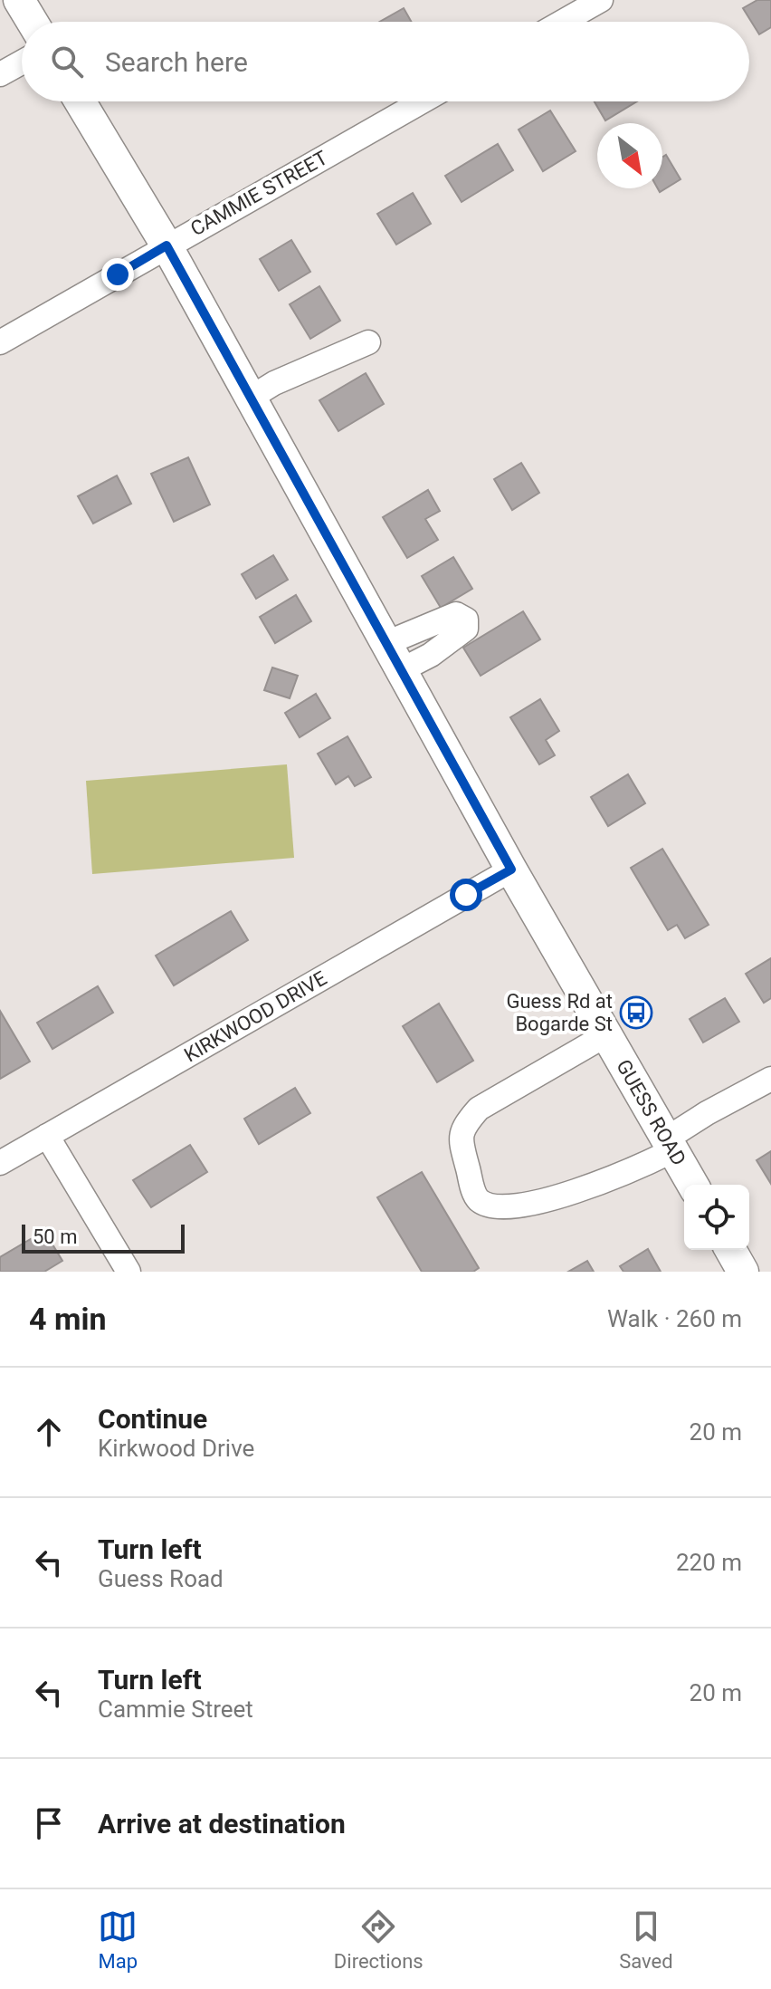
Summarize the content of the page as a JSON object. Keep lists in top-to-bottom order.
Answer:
{
  "streets": {
    "main road": ["GUESS ROAD"],
    "street": ["CAMMIE STREET", "KIRKWOOD DRIVE"]
  },
  "crossings": [
    ["CAMMIE STREET", "GUESS ROAD"],
    ["KIRKWOOD DRIVE", "GUESS ROAD"]
  ],
  "places": {
    "bus stop": ["Guess Rd at Bogarde St"]
  },
  "scale_bar": "50 m",
  "north": "bottom right",
  "page": {
    "search": "Search here",
    "scale": "50 m",
    "heading": ["4 min", "Walk · 260 m"],
    "list": [
      ["Continue", "Kirkwood Drive", "20 m"],
      ["Turn left", "Guess Road", "220 m"],
      ["Turn left", "Cammie Street", "20 m"],
      "Arrive at destination"
    ],
    "nav": ["Map", "Directions", "Saved"]
  }
}
